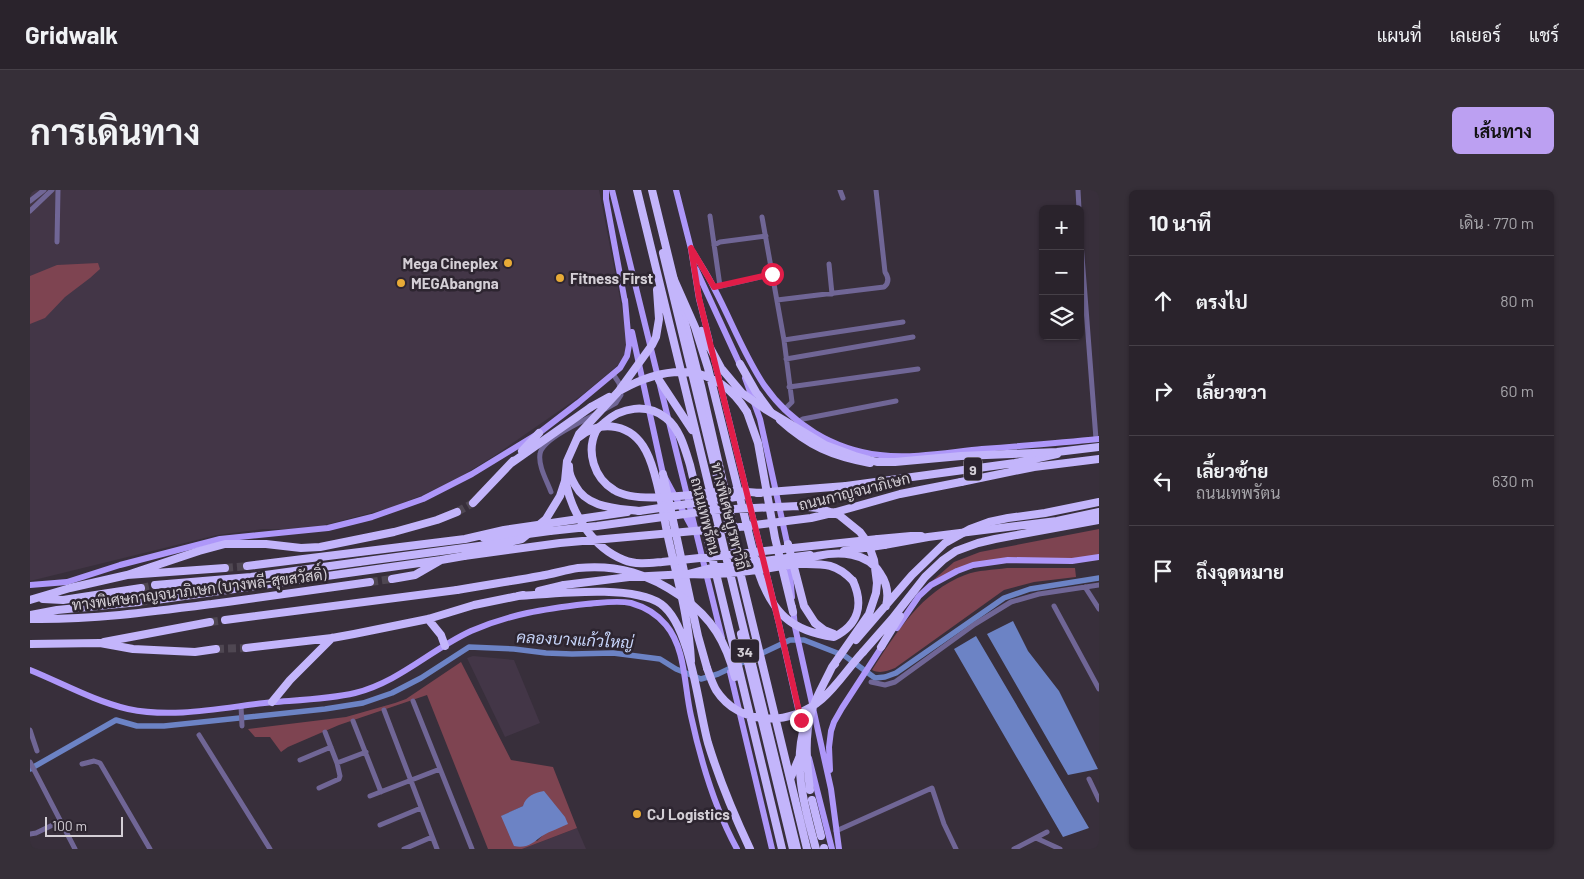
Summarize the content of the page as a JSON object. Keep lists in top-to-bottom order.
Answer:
{
  "streets": {
    "highway": [
      "9",
      "ถนนกาญจนาภิเษก",
      "ถนนเทพรัตน",
      "ทางพิเศษบูรพาวิถี",
      "ทางพิเศษกาญจนาภิเษก (บางพลี-สุขสวัสดิ์)",
      "34"
    ]
  },
  "crossings": [
    ["ถนนกาญจนาภิเษก", "ทางพิเศษกาญจนาภิเษก (บางพลี-สุขสวัสดิ์)"],
    ["ถนนเทพรัตน", "ทางพิเศษบูรพาวิถี"]
  ],
  "water": ["คลองบางแก้วใหญ่"],
  "places": [
    "Mega Cineplex",
    "Fitness First",
    "MEGAbangna",
    "CJ Logistics"
  ],
  "scale_bar": "100 m",
  "page": {
    "header": "Gridwalk",
    "nav": ["แผนที่", "เลเยอร์", "แชร์"],
    "buttons": "เส้นทาง",
    "title": "การเดินทาง",
    "heading": ["10 นาที", "เดิน · 770 m"],
    "map_buttons": ["+", "−"],
    "list": [
      ["ตรงไป", "80 m"],
      ["เลี้ยวขวา", "60 m"],
      ["เลี้ยวซ้าย", "ถนนเทพรัตน", "630 m"],
      "ถึงจุดหมาย"
    ],
    "scale": "100 m"
  }
}
